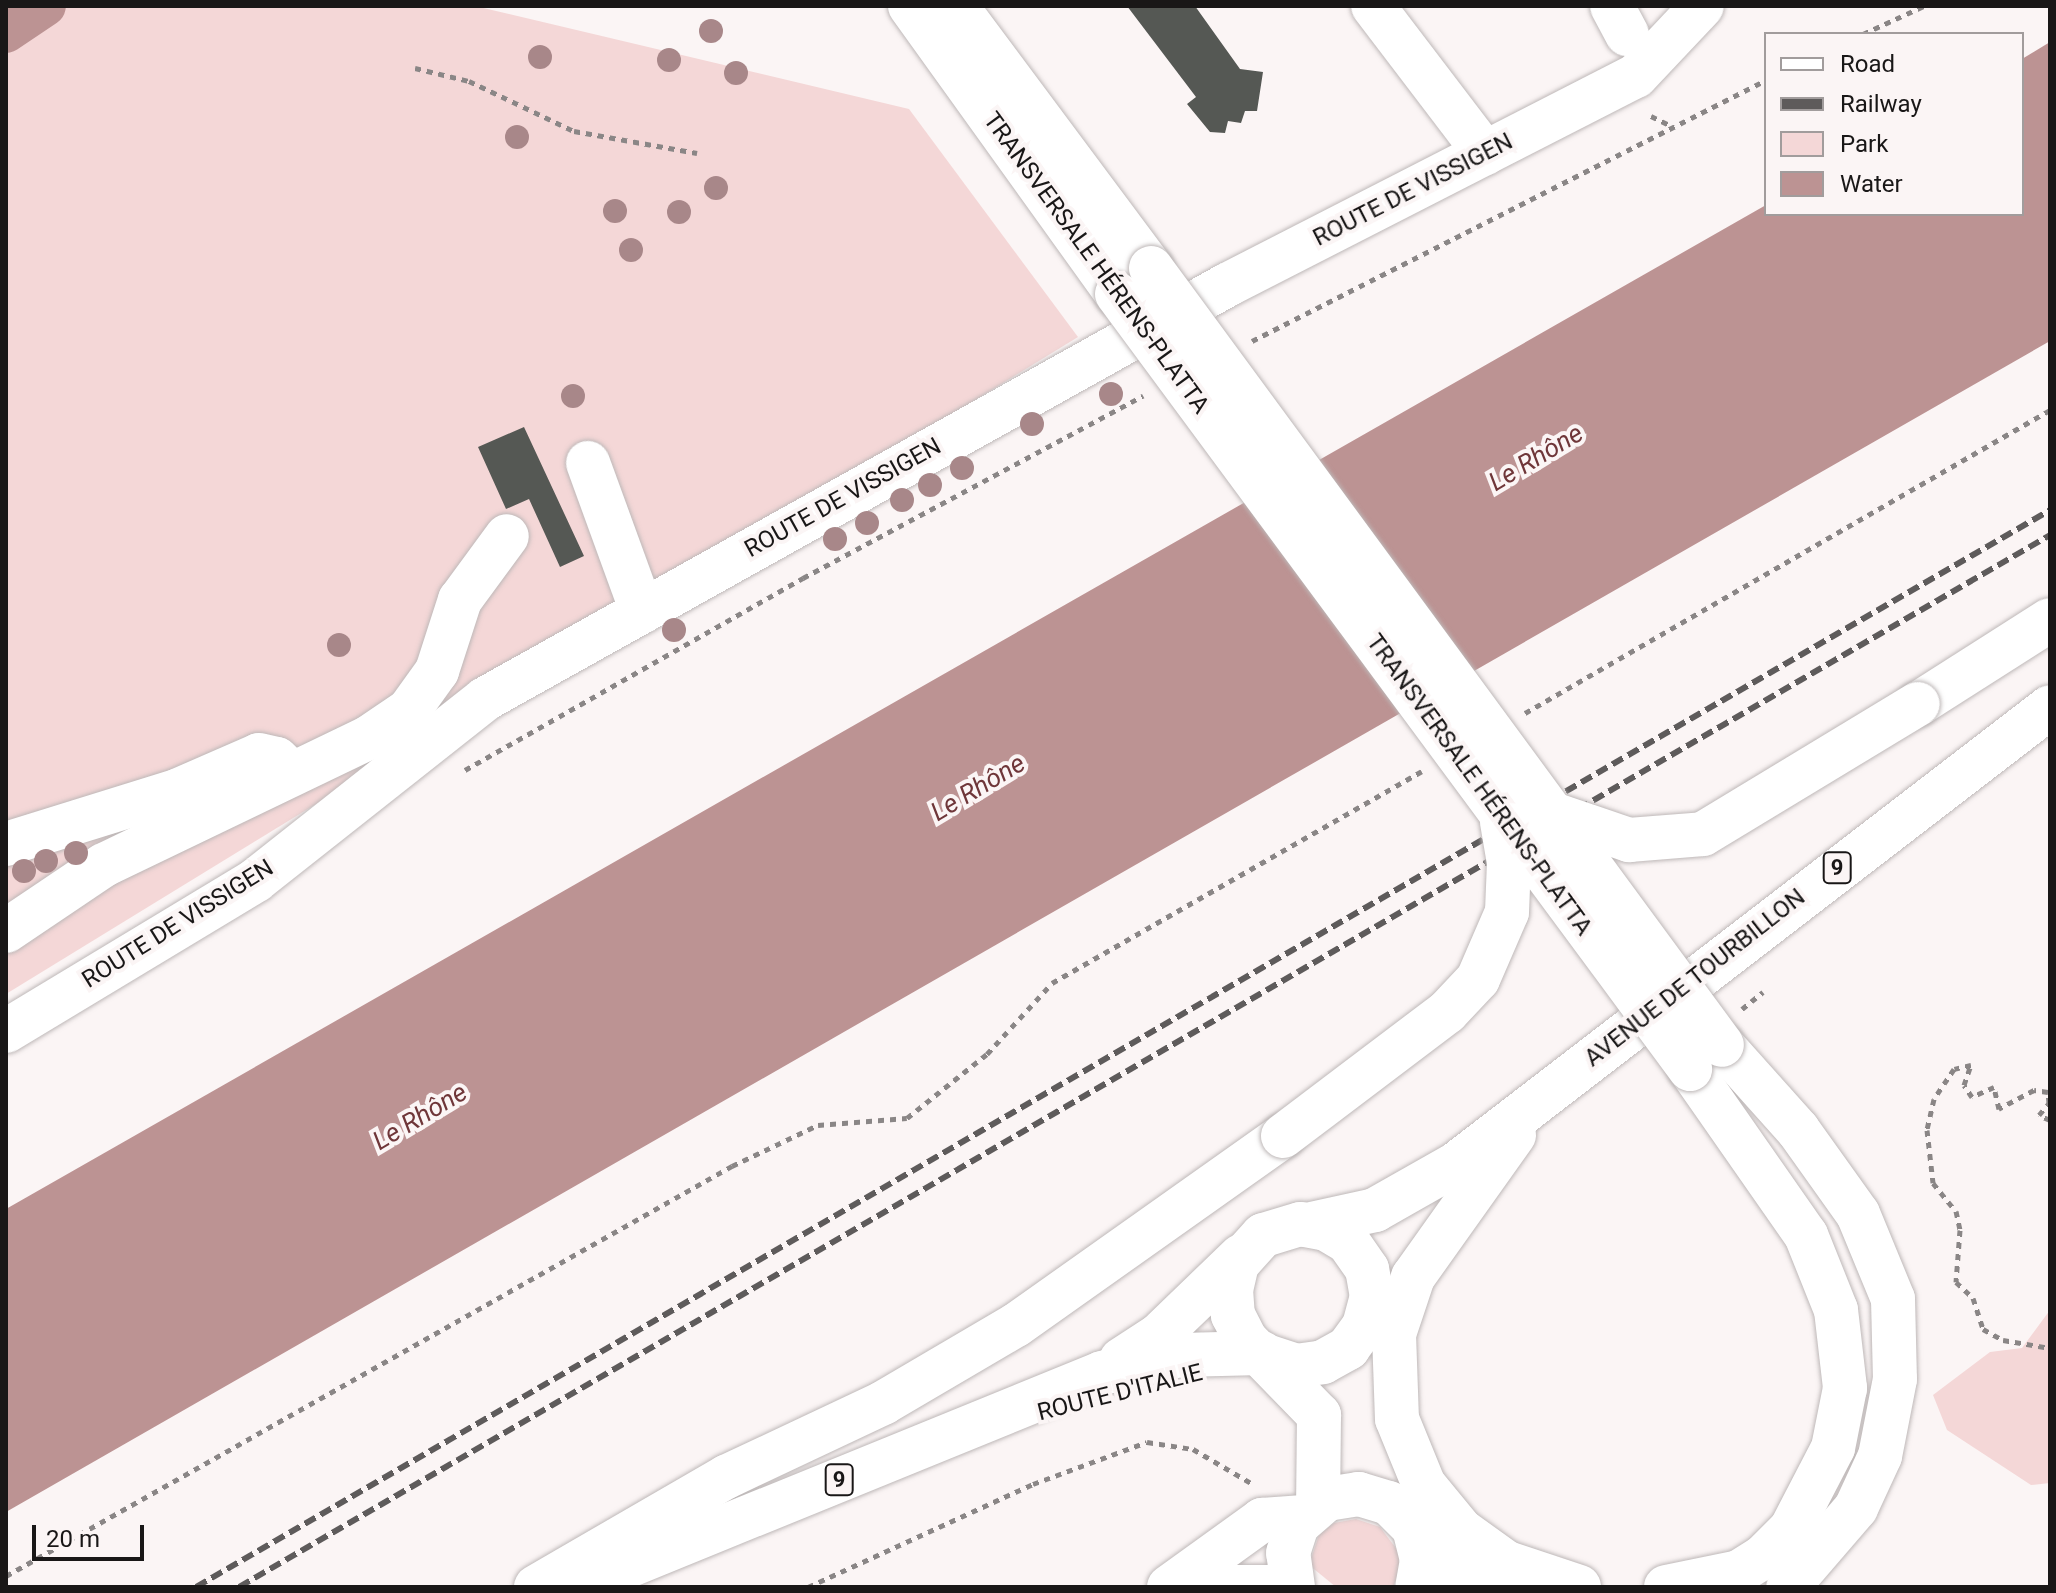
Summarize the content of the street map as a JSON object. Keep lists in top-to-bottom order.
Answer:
{
  "streets": {
    "main road": [
      "ROUTE DE VISSIGEN",
      "TRANSVERSALE HÉRENS-PLATTA",
      "9",
      "AVENUE DE TOURBILLON",
      "ROUTE D'ITALIE"
    ]
  },
  "crossings": [
    ["AVENUE DE TOURBILLON", "ROUTE D'ITALIE"]
  ],
  "water": ["Le Rhône"],
  "legend": [
    "Road",
    "Railway",
    "Park",
    "Water"
  ],
  "scale_bar": "20 m"
}
